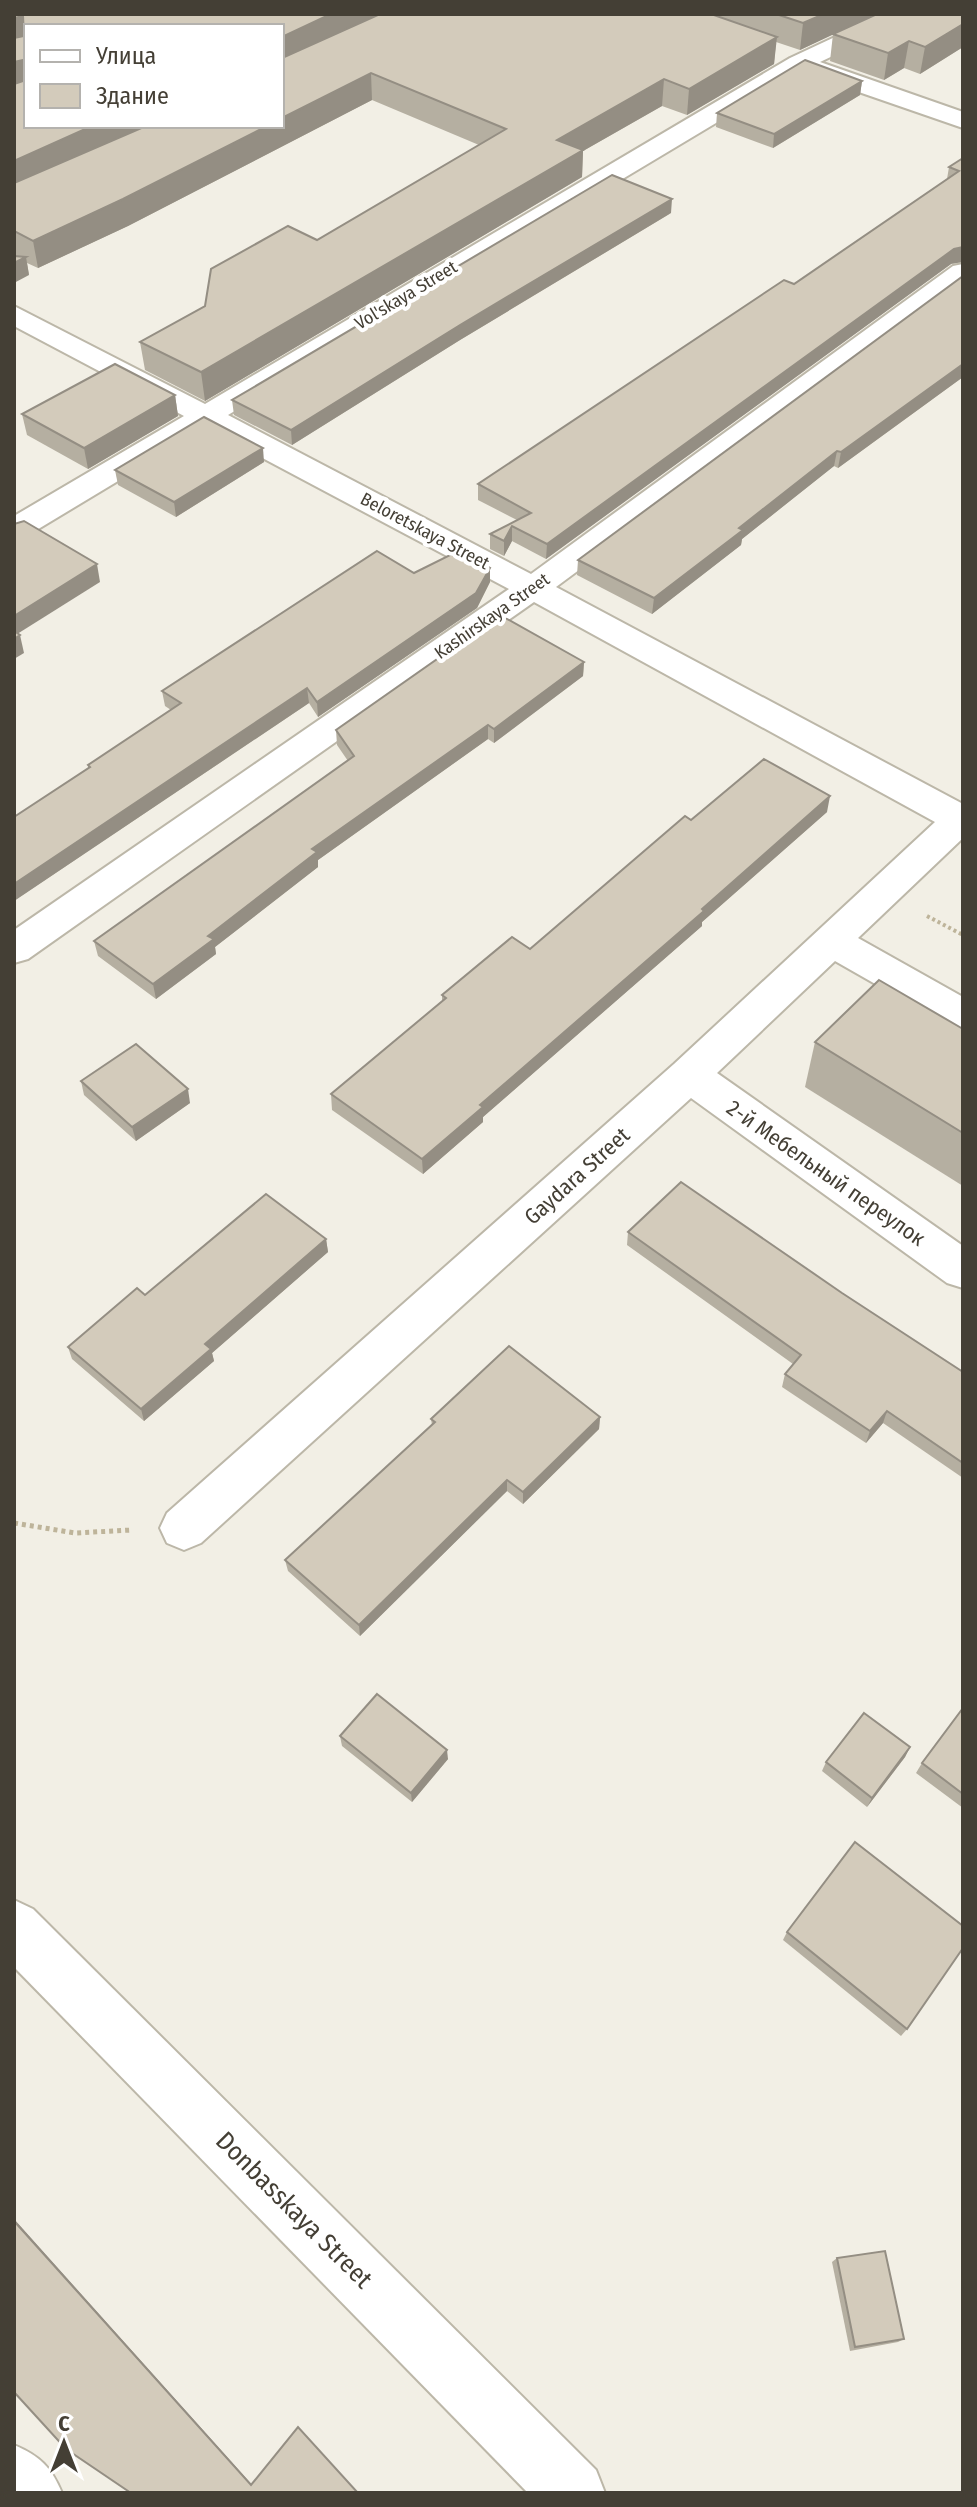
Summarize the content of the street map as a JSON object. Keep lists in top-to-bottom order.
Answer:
{
  "streets": {
    "street": [
      "Vol'skaya Street",
      "Beloretskaya Street",
      "Kashirskaya Street",
      "2-й Мебельный переулок",
      "Gaydara Street",
      "Donbasskaya Street"
    ]
  },
  "crossings": [
    ["Vol'skaya Street", "Beloretskaya Street"],
    ["Beloretskaya Street", "Kashirskaya Street"],
    ["Beloretskaya Street", "Gaydara Street"],
    ["2-й Мебельный переулок", "Gaydara Street"]
  ],
  "legend": ["Улица", "Здание"],
  "north": "top"
}
